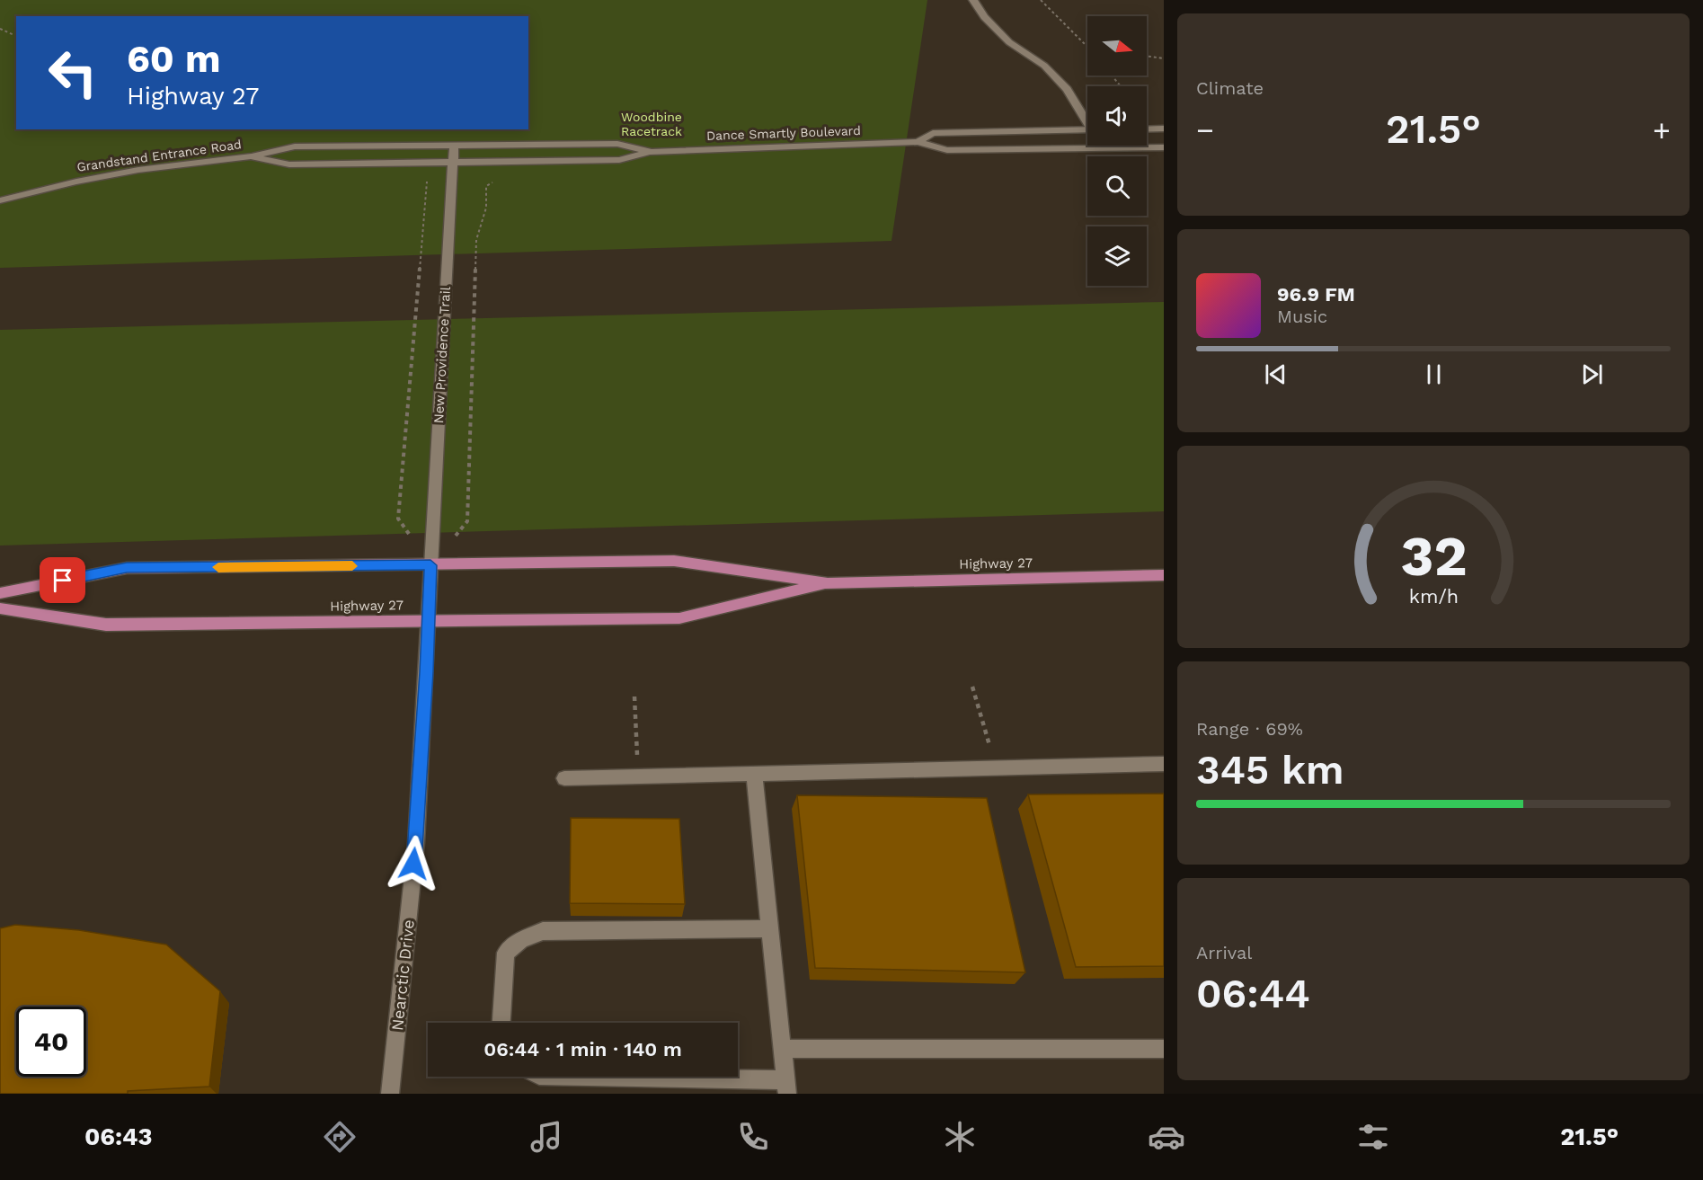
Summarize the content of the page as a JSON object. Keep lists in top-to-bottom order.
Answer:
{
  "streets": {
    "main road": ["Highway 27"],
    "street": [
      "Dance Smartly Boulevard",
      "Grandstand Entrance Road",
      "New Providence Trail",
      "Nearctic Drive"
    ]
  },
  "crossings": [
    ["Dance Smartly Boulevard", "Grandstand Entrance Road"],
    ["Dance Smartly Boulevard", "New Providence Trail"],
    ["Grandstand Entrance Road", "New Providence Trail"],
    ["New Providence Trail", "Highway 27"],
    ["New Providence Trail", "Nearctic Drive"],
    ["Highway 27", "Nearctic Drive"]
  ],
  "parks": ["Woodbine Racetrack"],
  "north": "right",
  "page": {
    "tile": [
      "Climate",
      ["Range · 69%", "345 km"],
      ["Arrival", "06:44"]
    ],
    "turn": ["60 m", "Highway 27"],
    "heat": ["−", "21.5°", "+"],
    "song": ["96.9 FM", "Music"],
    "limit": "40",
    "trip": "06:44 · 1 min · 140 m",
    "tabs": ["06:43", "21.5°"],
    "gauge": ["32", "km/h"]
  }
}
